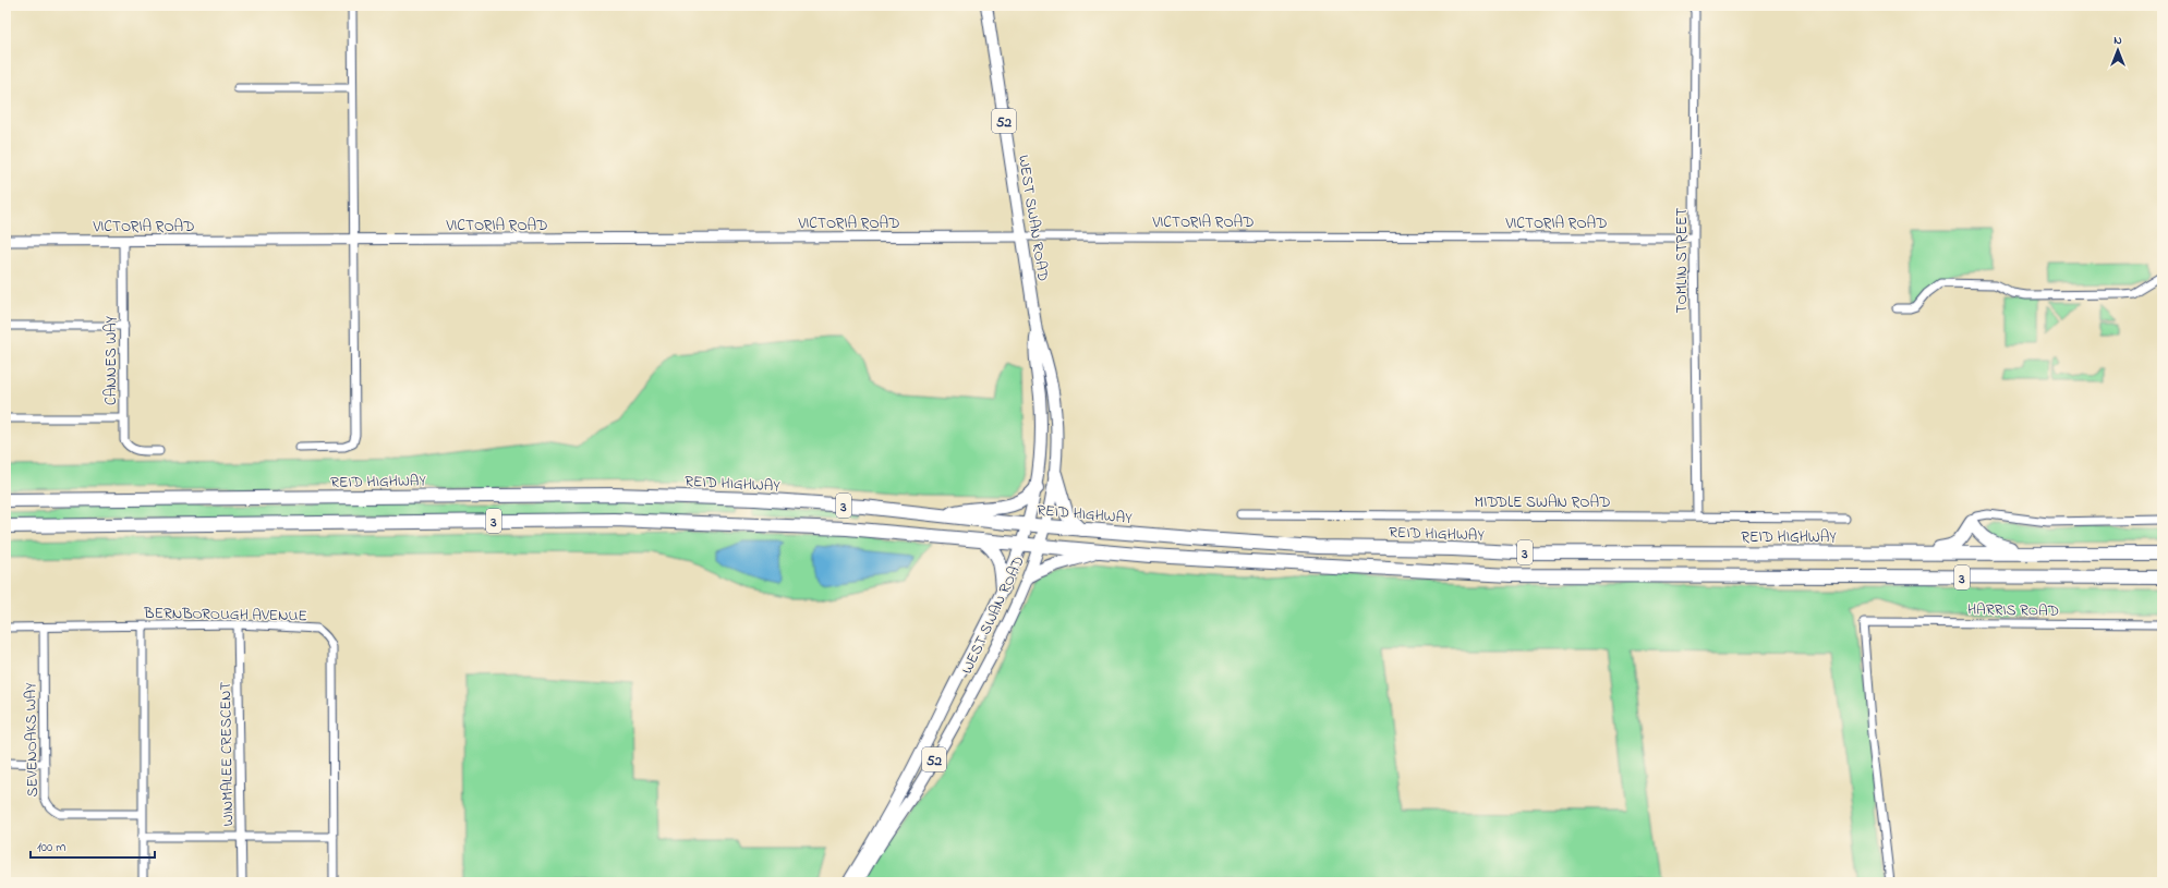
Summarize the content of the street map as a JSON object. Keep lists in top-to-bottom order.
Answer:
{
  "streets": {
    "highway": ["REID HIGHWAY", "3"],
    "main road": ["52", "WEST SWAN ROAD"],
    "street": [
      "VICTORIA ROAD",
      "TOMLIN STREET",
      "CANNES WAY",
      "MIDDLE SWAN ROAD",
      "HARRIS ROAD",
      "BERNBOROUGH AVENUE",
      "SEVENOAKS WAY",
      "WINMALEE CRESCENT"
    ]
  },
  "crossings": [
    ["WEST SWAN ROAD", "VICTORIA ROAD"],
    ["WEST SWAN ROAD", "REID HIGHWAY"],
    ["WEST SWAN ROAD", "3"],
    ["VICTORIA ROAD", "TOMLIN STREET"],
    ["VICTORIA ROAD", "CANNES WAY"],
    ["TOMLIN STREET", "MIDDLE SWAN ROAD"],
    ["BERNBOROUGH AVENUE", "SEVENOAKS WAY"],
    ["BERNBOROUGH AVENUE", "WINMALEE CRESCENT"]
  ],
  "scale_bar": "100 m",
  "north": "top"
}
